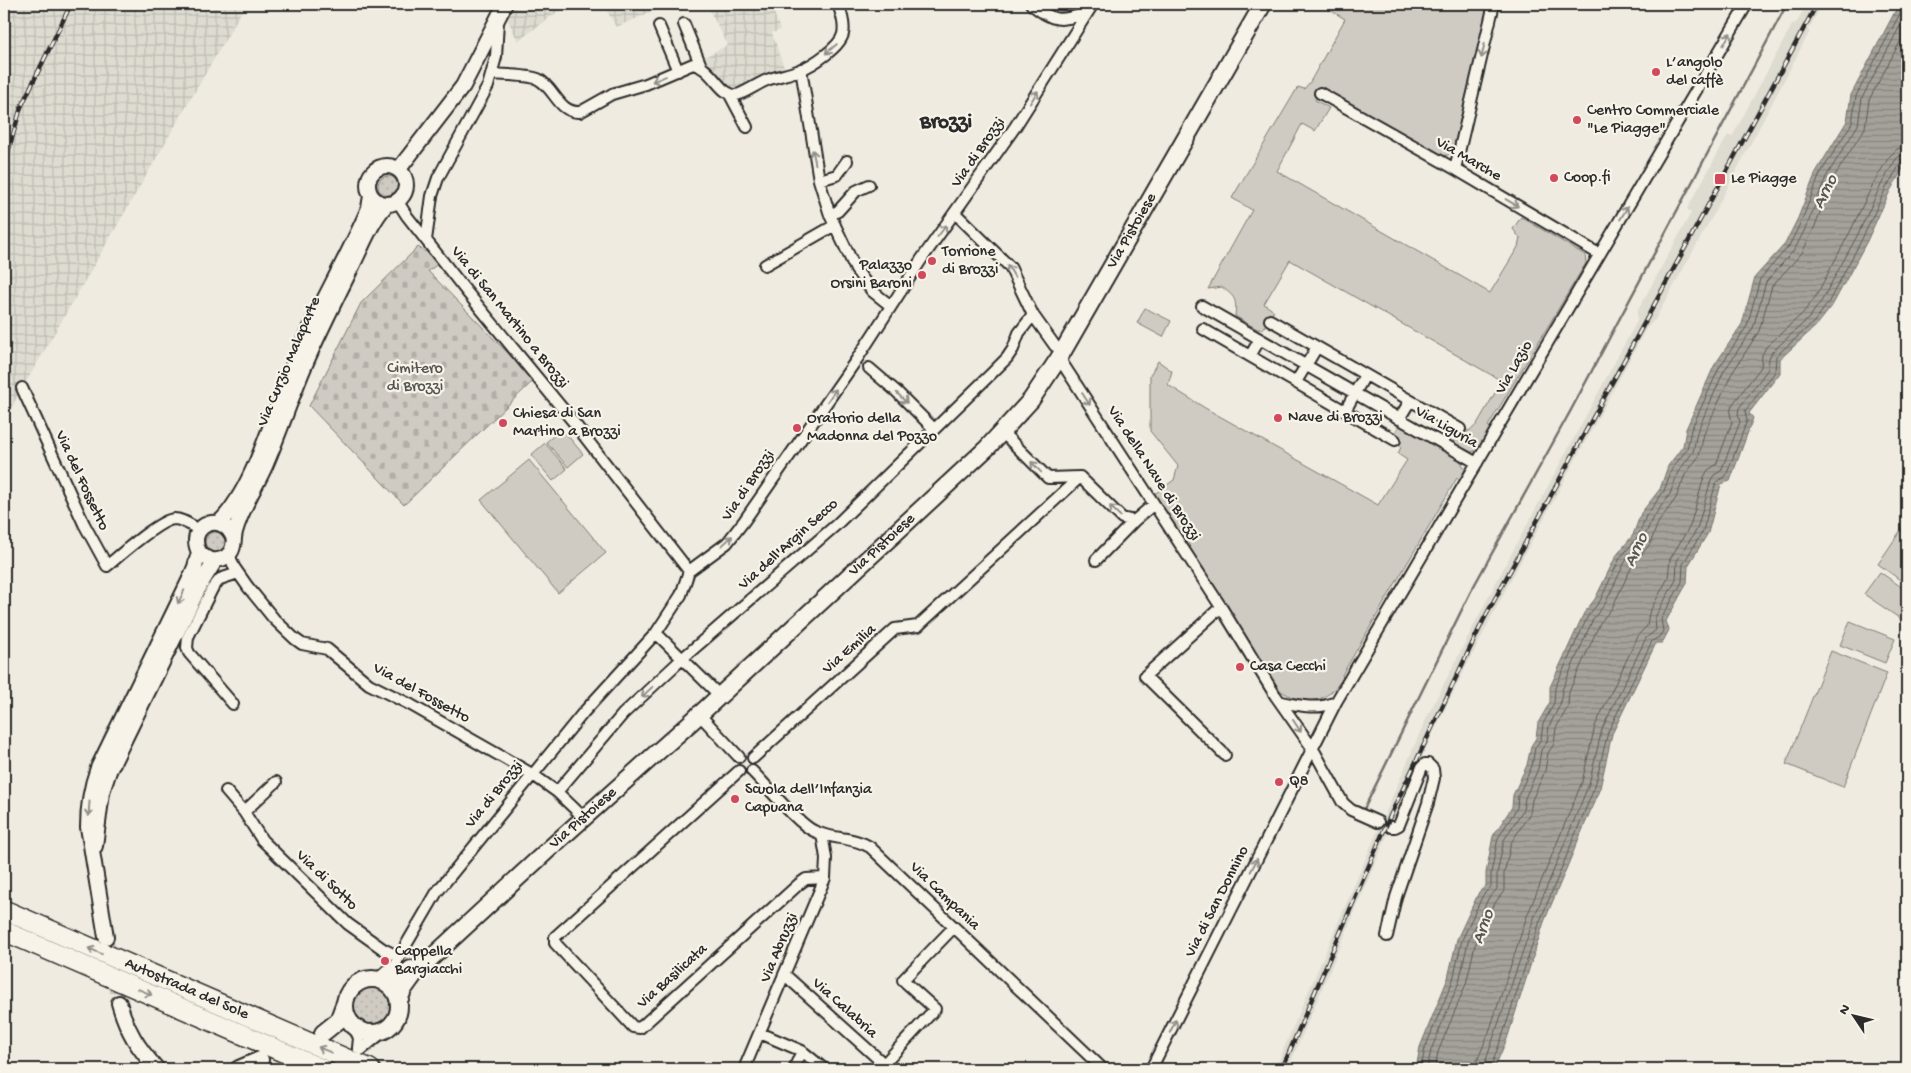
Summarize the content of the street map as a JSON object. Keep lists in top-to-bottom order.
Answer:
{
  "streets": {
    "highway": ["Autostrada del Sole"],
    "main road": ["Via Pistoiese"],
    "street": [
      "Via di Brozzi",
      "Via Marche",
      "Via di San Martino a Brozzi",
      "Via Curzio Malaparte",
      "Via Lazio",
      "Via Liguria",
      "Via della Nave di Brozzi",
      "Via del Fossetto",
      "Via dell'Argin Secco",
      "Via Emilia",
      "Via di Sotto",
      "Via Campania",
      "Via di San Donnino",
      "Via Abruzzi",
      "Via Basilicata",
      "Via Calabria"
    ]
  },
  "crossings": [
    ["Via di Brozzi", "Via Pistoiese"],
    ["Via di Brozzi", "Via di San Martino a Brozzi"],
    ["Via di Brozzi", "Via della Nave di Brozzi"],
    ["Via di Brozzi", "Via del Fossetto"],
    ["Via di Brozzi", "Via di Sotto"],
    ["Via Marche", "Via Lazio"],
    ["Via Pistoiese", "Via della Nave di Brozzi"],
    ["Via Pistoiese", "Via del Fossetto"],
    ["Via di San Martino a Brozzi", "Via Curzio Malaparte"],
    ["Via Curzio Malaparte", "Via del Fossetto"],
    ["Via Lazio", "Via Liguria"],
    ["Via Lazio", "Via della Nave di Brozzi"],
    ["Via Lazio", "Via di San Donnino"],
    ["Via della Nave di Brozzi", "Via dell'Argin Secco"],
    ["Via della Nave di Brozzi", "Via di San Donnino"],
    ["Via del Fossetto", "Via dell'Argin Secco"],
    ["Via Emilia", "Via Campania"],
    ["Via Emilia", "Via Basilicata"],
    ["Via Campania", "Via Abruzzi"],
    ["Via Campania", "Via Basilicata"],
    ["Via Campania", "Via Calabria"],
    ["Via Abruzzi", "Via Basilicata"],
    ["Via Abruzzi", "Via Calabria"]
  ],
  "one_way": ["Via di Brozzi", "Via Marche", "Via di San Donnino"],
  "districts": ["Brozzi"],
  "water": ["Arno"],
  "parks": ["Cimitero di Brozzi"],
  "places": {
    "other": [
      "L’angolo del caffè",
      "Centro Commerciale \"Le Piagge\"",
      "Coop.fi",
      "Torrione di Brozzi",
      "Palazzo Orsini Baroni",
      "Nave di Brozzi",
      "Chiesa di San Martino a Brozzi",
      "Oratorio della Madonna del Pozzo",
      "Casa Cecchi",
      "Q8",
      "Scuola dell’Infanzia Capuana",
      "Cappella Bargiacchi"
    ],
    "transit": ["Le Piagge"]
  },
  "north": "top left"
}
